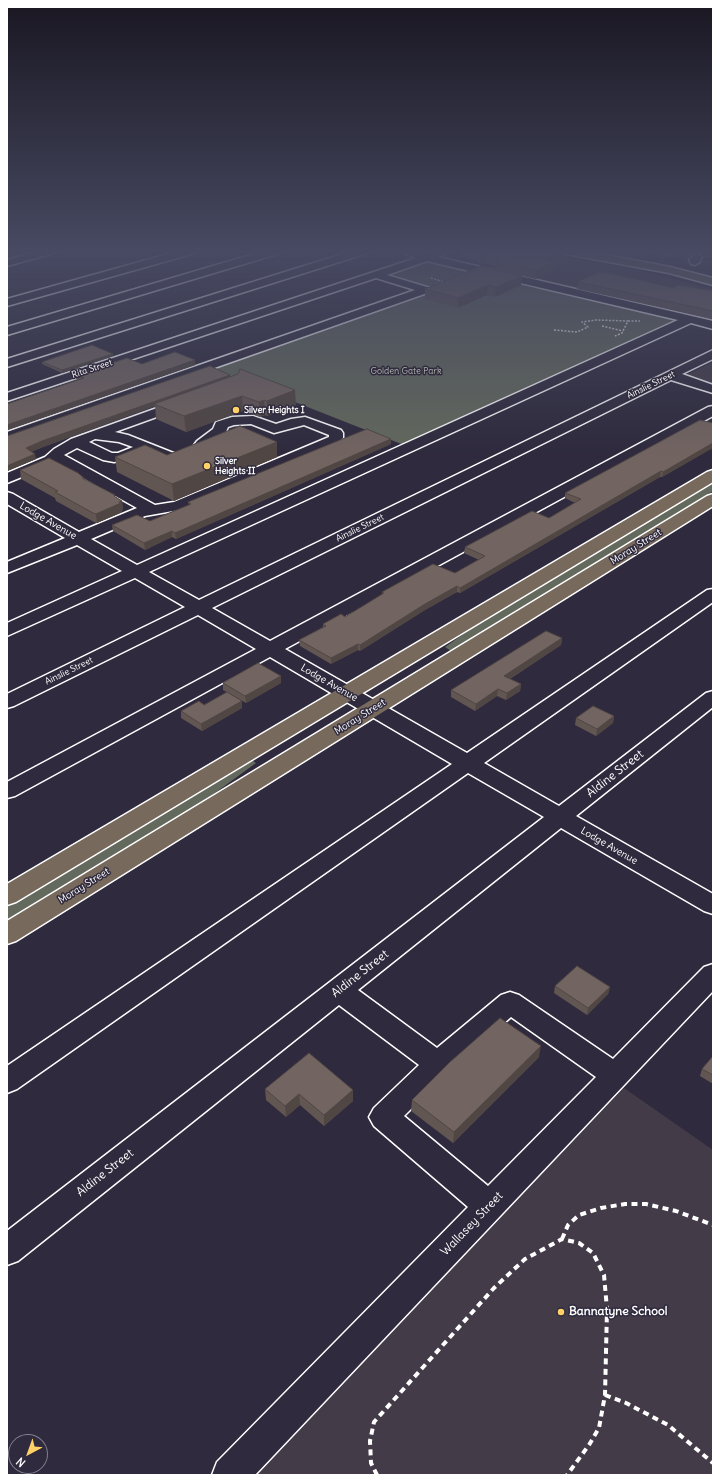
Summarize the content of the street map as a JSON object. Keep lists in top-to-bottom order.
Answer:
{
  "streets": {
    "main road": ["Moray Street"],
    "street": [
      "Rita Street",
      "Ainslie Street",
      "Lodge Avenue",
      "Aldine Street",
      "Wallasey Street"
    ]
  },
  "crossings": [
    ["Ainslie Street", "Lodge Avenue"],
    ["Lodge Avenue", "Moray Street"],
    ["Lodge Avenue", "Aldine Street"]
  ],
  "parks": ["Golden Gate Park"],
  "places": ["Silver Heights I", "Silver Heights II", "Bannatyne School"],
  "north": "bottom left"
}
